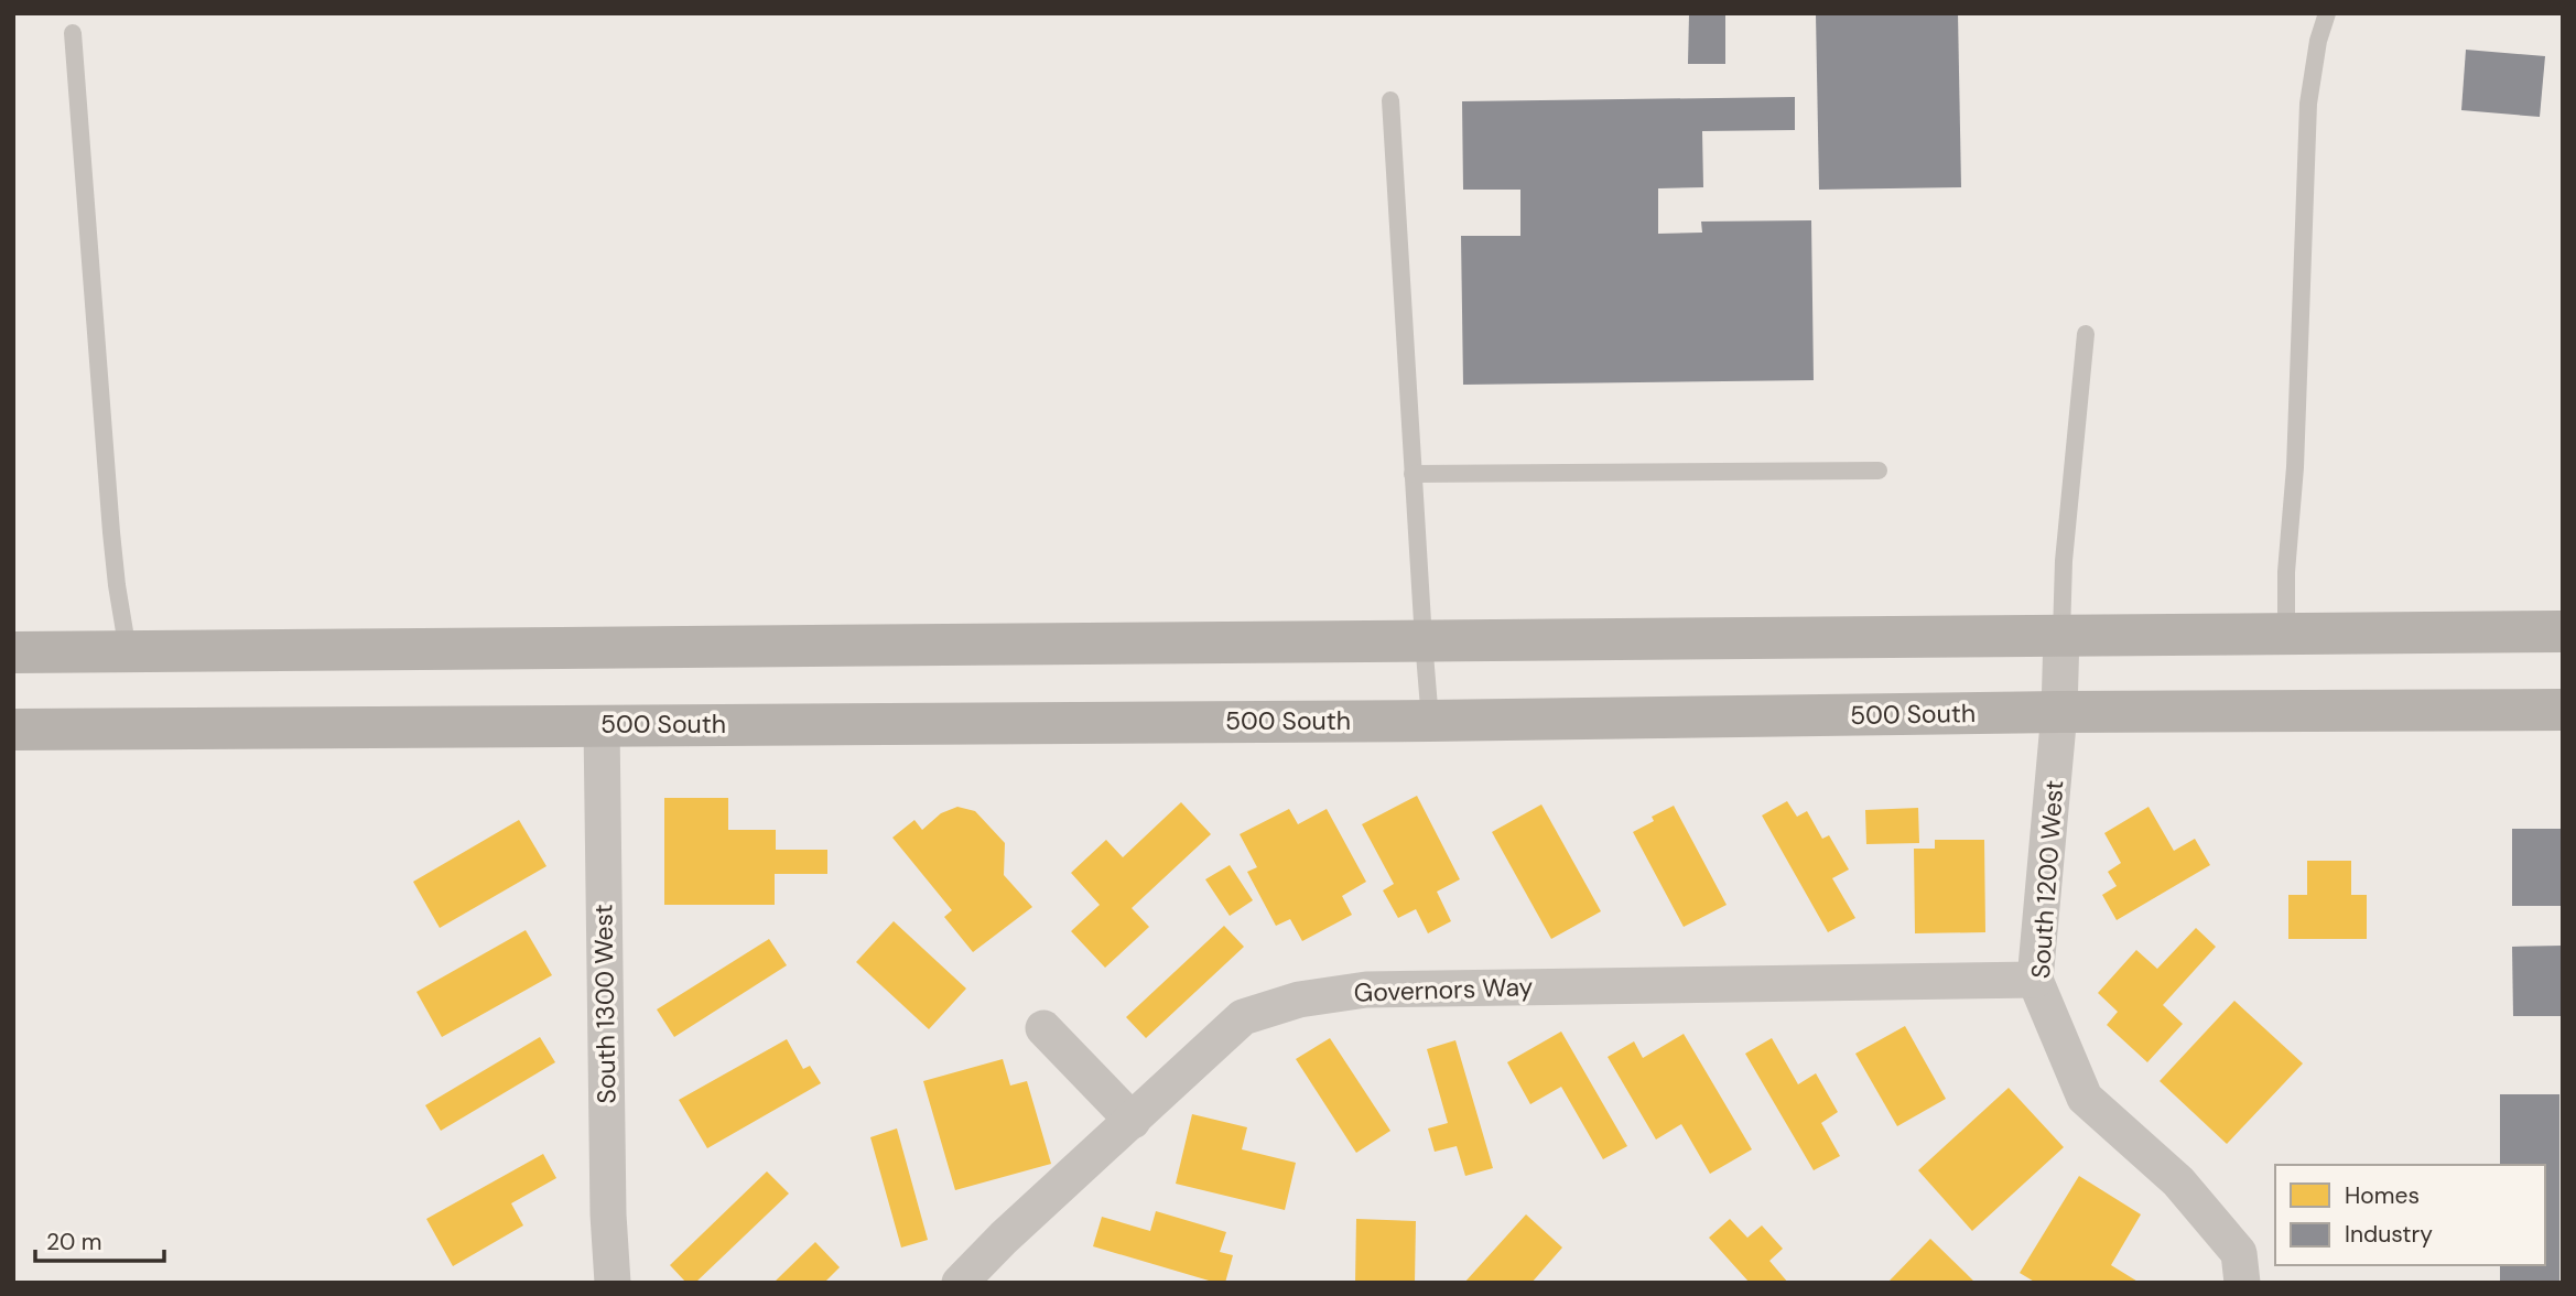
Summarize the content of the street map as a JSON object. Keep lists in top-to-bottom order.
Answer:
{
  "streets": {
    "main road": ["500 South"],
    "street": ["South 1200 West", "Governors Way", "South 1300 West"]
  },
  "crossings": [
    ["500 South", "South 1200 West"],
    ["500 South", "South 1300 West"],
    ["South 1200 West", "Governors Way"]
  ],
  "legend": ["Homes", "Industry"],
  "scale_bar": "20 m"
}
